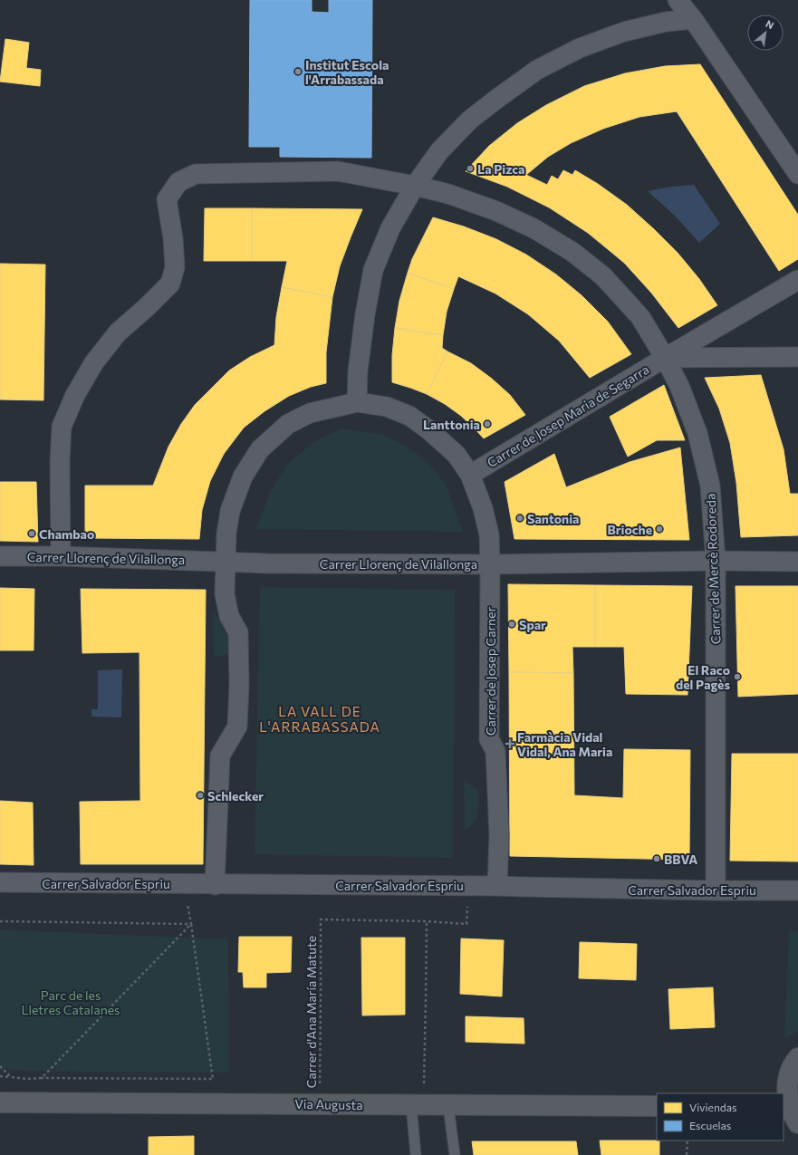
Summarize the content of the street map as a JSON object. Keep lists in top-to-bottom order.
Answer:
{
  "streets": {
    "main road": ["Via Augusta"],
    "street": [
      "Carrer de Josep Maria de Segarra",
      "Carrer Llorenç de Vilallonga",
      "Carrer de Mercè Rodoreda",
      "Carrer de Josep Carner",
      "Carrer Salvador Espriu"
    ],
    "path": ["Carrer d'Ana María Matute"]
  },
  "crossings": [
    ["Carrer de Josep Maria de Segarra", "Carrer de Mercè Rodoreda"],
    ["Carrer de Josep Maria de Segarra", "Carrer de Josep Carner"],
    ["Carrer Llorenç de Vilallonga", "Carrer de Mercè Rodoreda"],
    ["Carrer Llorenç de Vilallonga", "Carrer de Josep Carner"],
    ["Carrer de Mercè Rodoreda", "Carrer Salvador Espriu"],
    ["Carrer de Josep Carner", "Carrer Salvador Espriu"],
    ["Carrer d'Ana María Matute", "Via Augusta"]
  ],
  "districts": ["LA VALL DE L'ARRABASSADA"],
  "parks": ["Parc de les Lletres Catalanes"],
  "places": {
    "other": [
      "Institut Escola l'Arrabassada",
      "La Pizca",
      "Lanttonia",
      "Santonia",
      "Brioche",
      "Chambao",
      "Spar",
      "El Raco del Pagès",
      "Schlecker",
      "BBVA"
    ],
    "health": ["Farmàcia Vidal Vidal, Ana Maria"]
  },
  "legend": ["Viviendas", "Escuelas"],
  "north": "top right"
}
